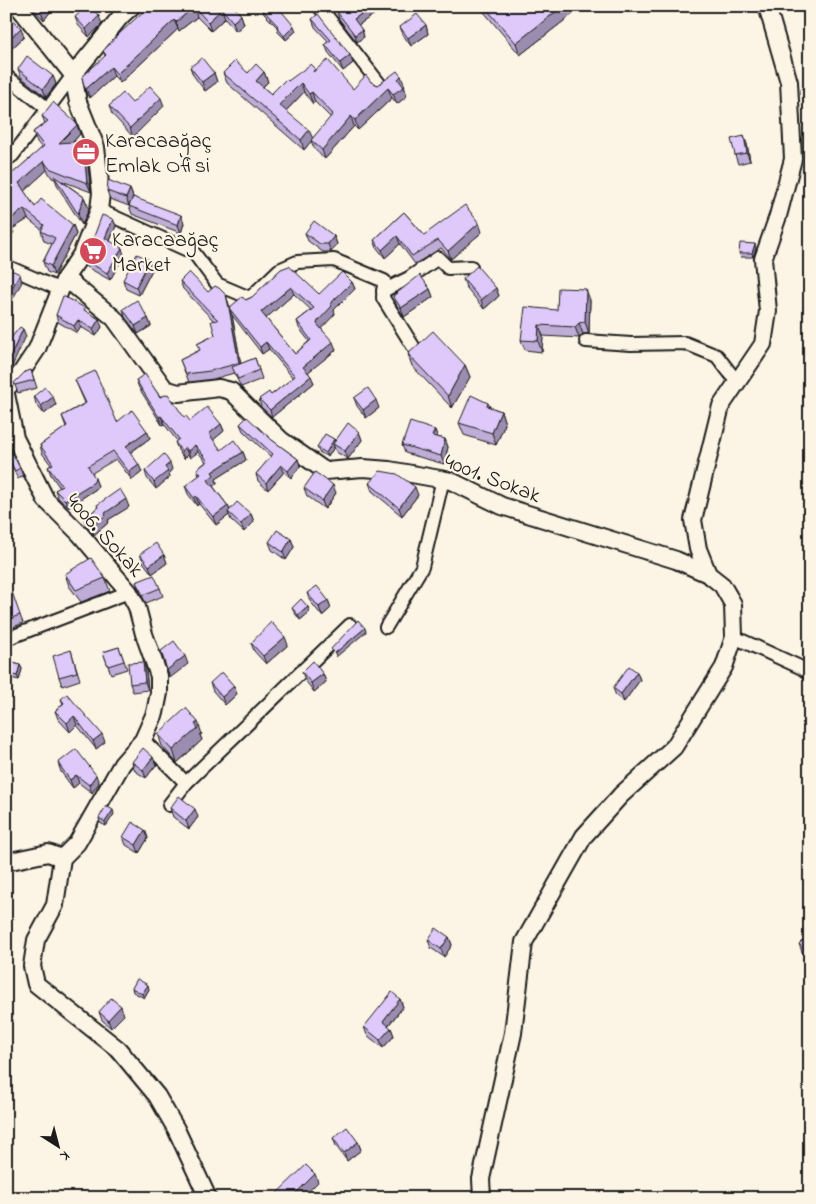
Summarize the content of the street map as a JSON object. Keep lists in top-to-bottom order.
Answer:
{
  "streets": {
    "street": ["4001. Sokak", "4006. Sokak"]
  },
  "places": {
    "office": ["Karacaağaç Emlak Ofisi"],
    "supermarket": ["Karacaağaç Market"]
  },
  "north": "bottom right"
}
